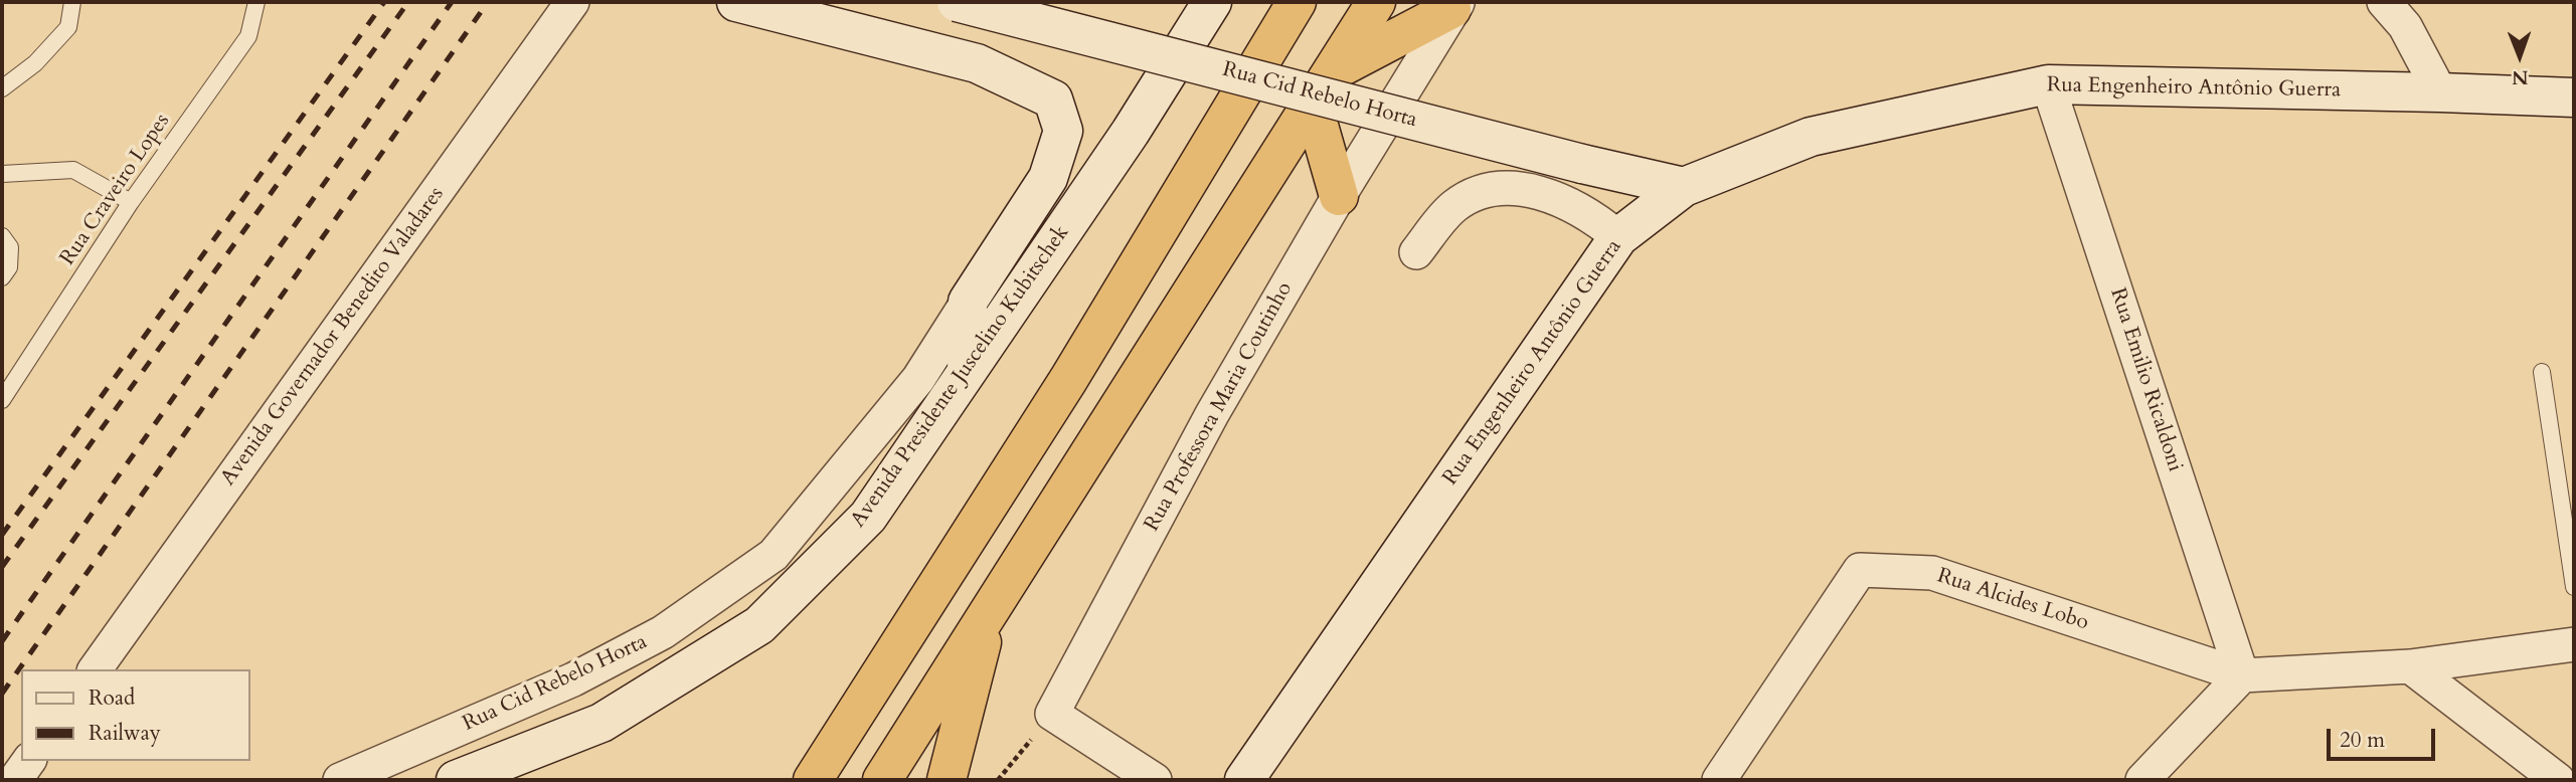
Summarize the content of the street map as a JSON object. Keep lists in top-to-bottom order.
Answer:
{
  "streets": {
    "street": [
      "Rua Engenheiro Antônio Guerra",
      "Rua Cid Rebelo Horta",
      "Avenida Governador Benedito Valadares",
      "Avenida Presidente Juscelino Kubitschek",
      "Rua Emilio Ricaldoni",
      "Rua Professora Maria Coutinho",
      "Rua Alcides Lobo"
    ],
    "lane": ["Rua Craveiro Lopes"]
  },
  "crossings": [
    ["Rua Engenheiro Antônio Guerra", "Rua Cid Rebelo Horta"],
    ["Rua Engenheiro Antônio Guerra", "Rua Emilio Ricaldoni"],
    ["Rua Emilio Ricaldoni", "Rua Alcides Lobo"]
  ],
  "legend": ["Road", "Railway"],
  "scale_bar": "20 m",
  "north": "bottom"
}
